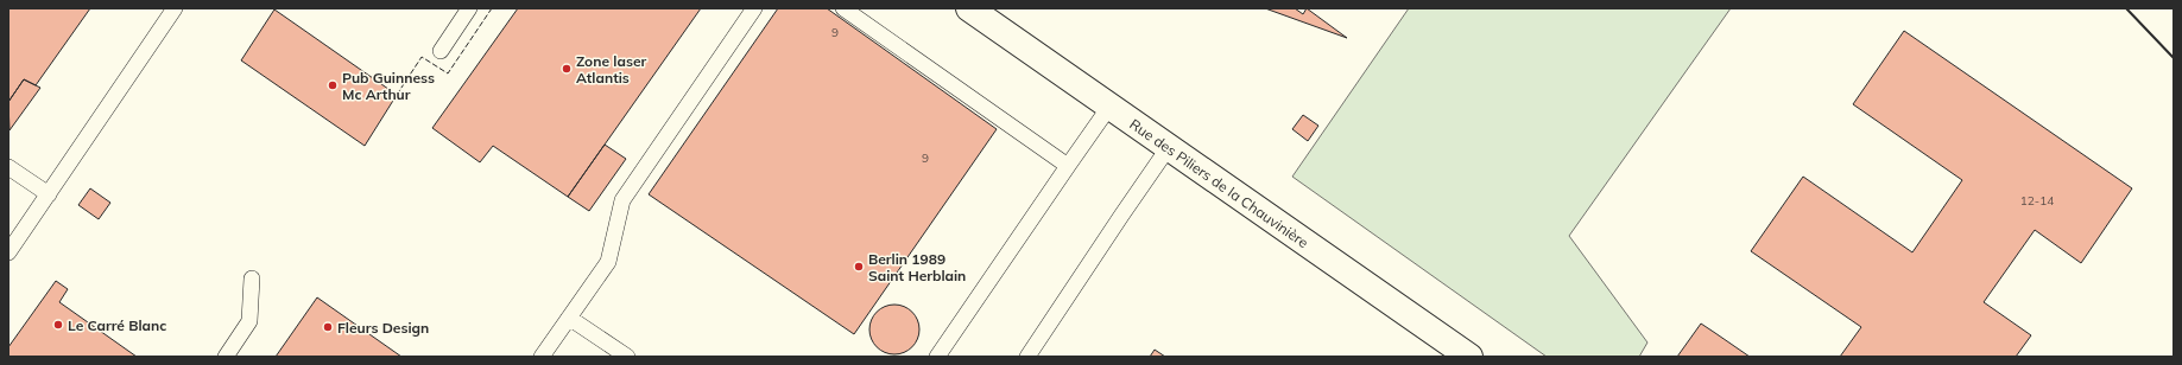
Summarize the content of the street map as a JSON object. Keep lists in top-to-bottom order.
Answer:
{
  "streets": {
    "street": ["Rue des Piliers de la Chauvinière"]
  },
  "places": [
    "Zone laser Atlantis",
    "Pub Guinness Mc Arthur",
    "Berlin 1989 Saint Herblain",
    "Le Carré Blanc",
    "Fleurs Design"
  ],
  "house_numbers": ["9", "9", "12-14"]
}
